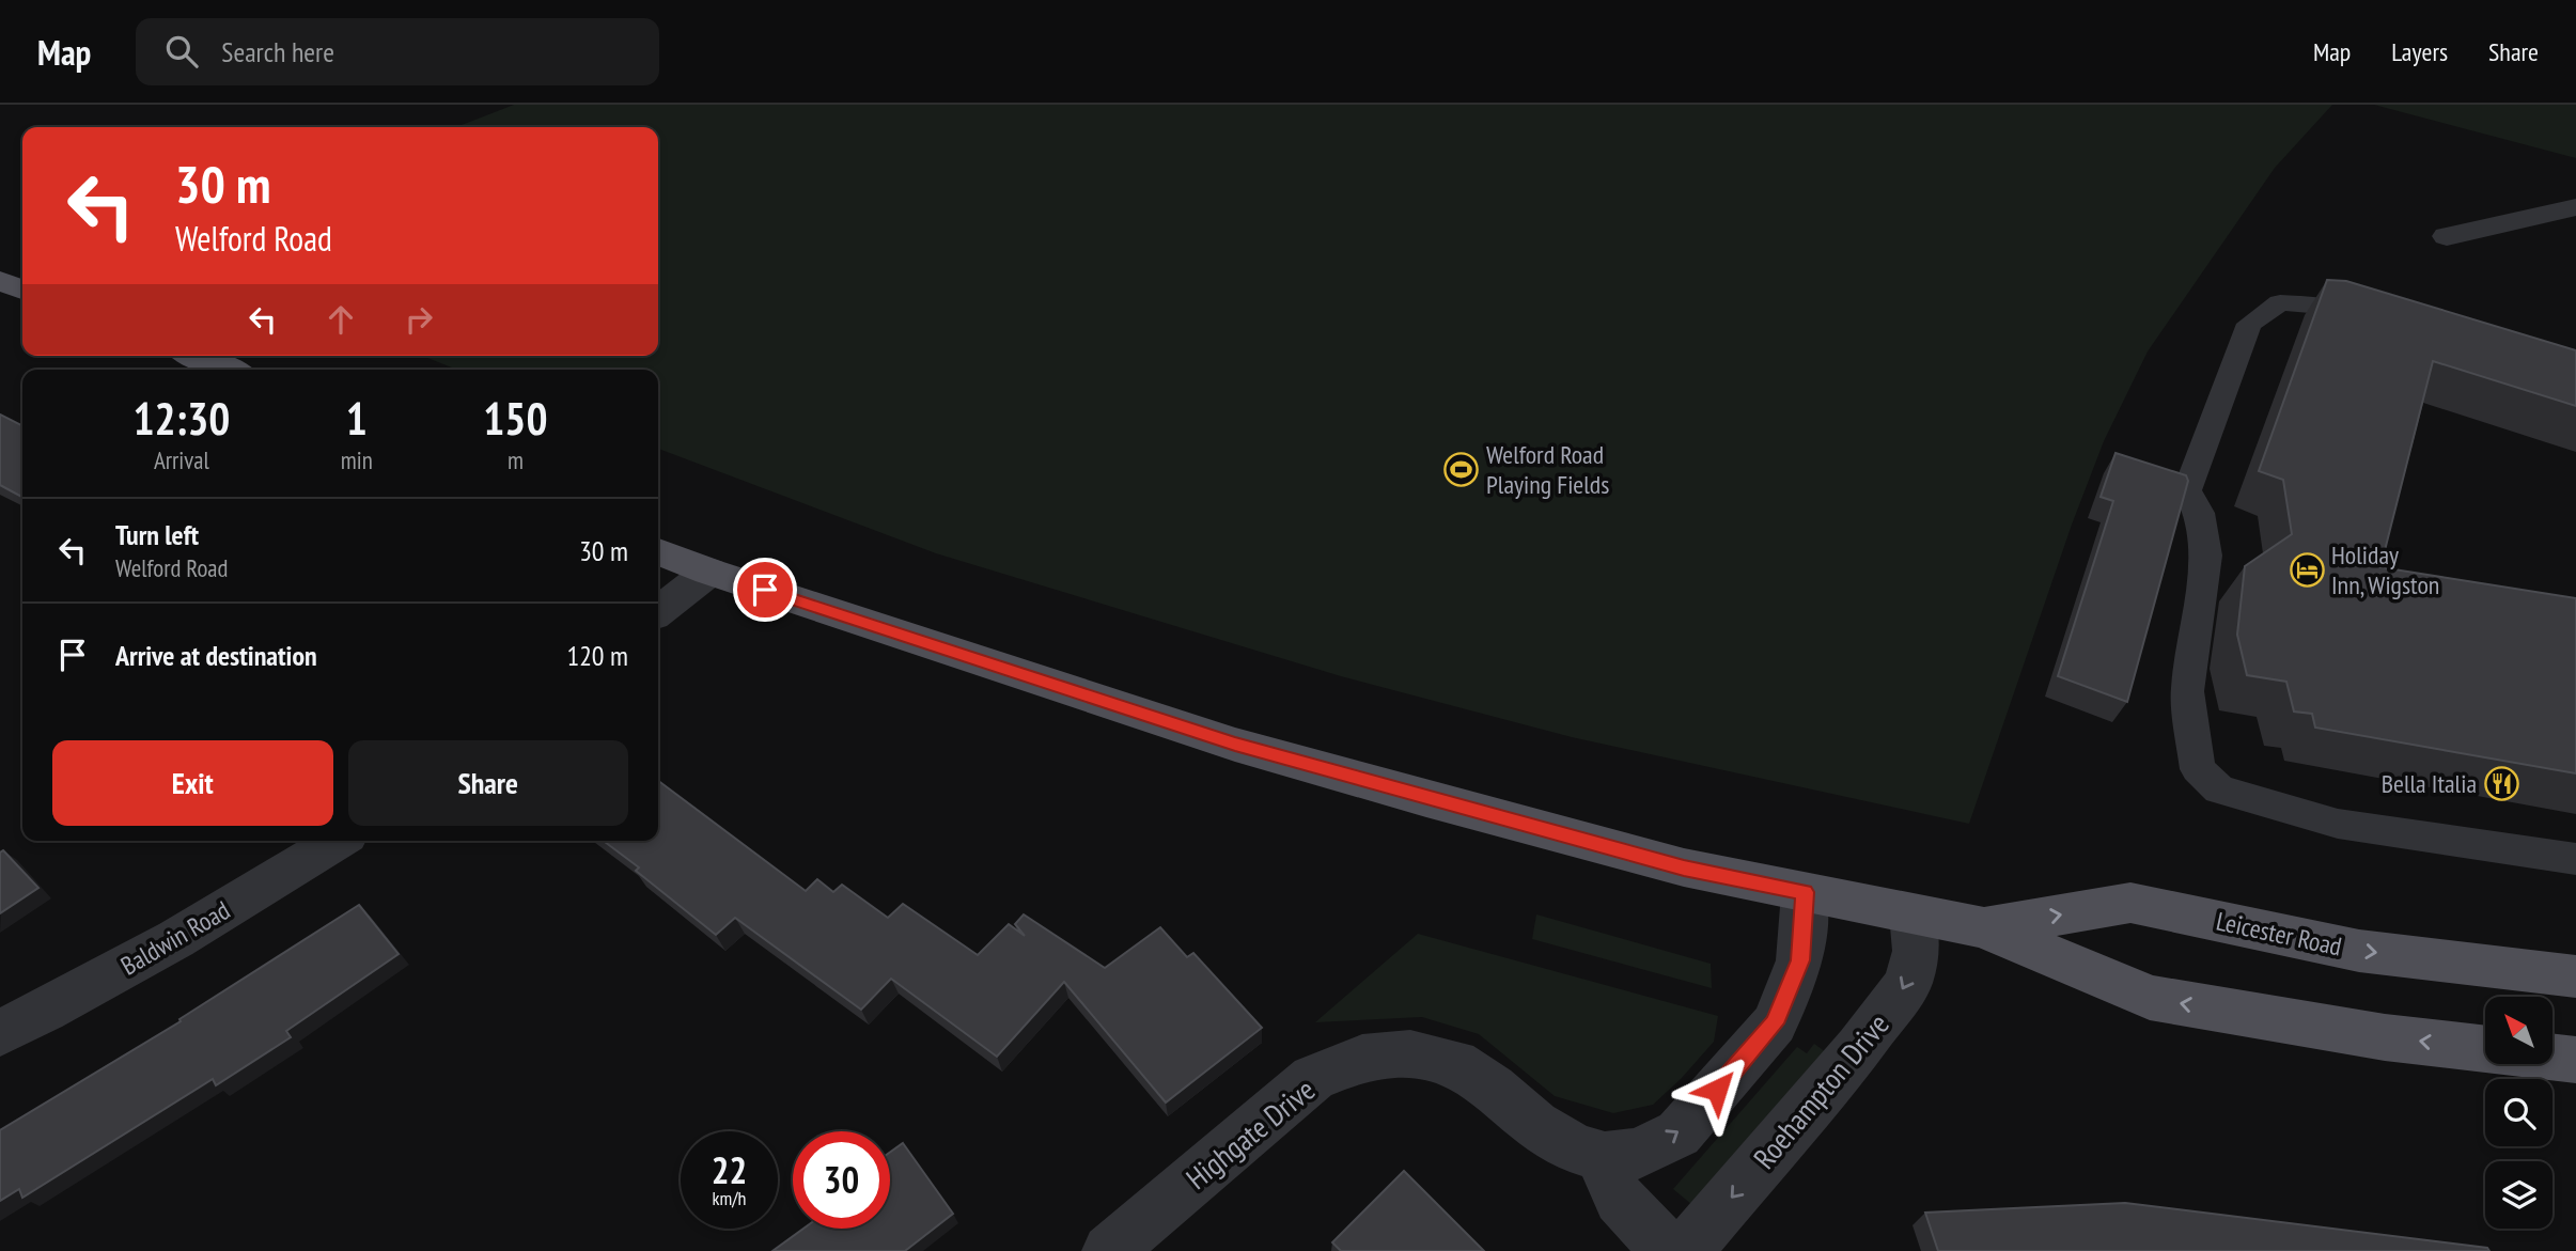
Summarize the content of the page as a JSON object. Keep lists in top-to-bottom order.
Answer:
{
  "streets": {
    "main road": ["Leicester Road"],
    "street": ["Baldwin Road", "Roehampton Drive", "Highgate Drive"]
  },
  "crossings": [
    ["Leicester Road", "Roehampton Drive"],
    ["Leicester Road", "Highgate Drive"]
  ],
  "one_way": ["Roehampton Drive"],
  "places": {
    "sports": ["Welford Road Playing Fields"],
    "hotel": ["Holiday Inn, Wigston"],
    "restaurant": ["Bella Italia"]
  },
  "north": "top left",
  "page": {
    "header": "Map",
    "search": "Search here",
    "nav": ["Map", "Layers", "Share"],
    "turn": ["30 m", "Welford Road"],
    "eta": [
      "12:30",
      "Arrival",
      "1",
      "min",
      "150",
      "m"
    ],
    "list": [
      {
        "name": "Turn left",
        "note": "Welford Road",
        "value": "30 m"
      },
      {
        "name": "Arrive at destination",
        "value": "120 m"
      }
    ],
    "buttons": ["Exit", "Share"],
    "speed": "22 km/h",
    "limit": "30"
  }
}
